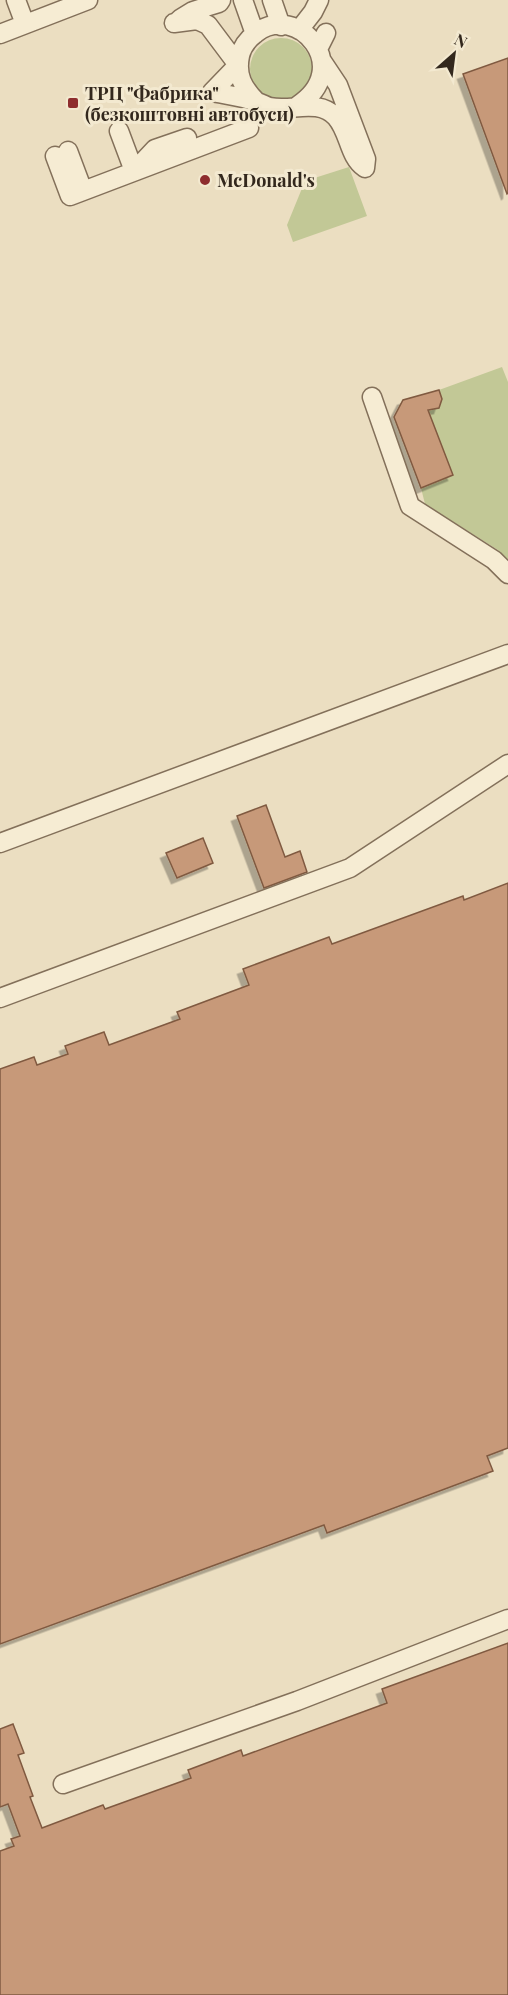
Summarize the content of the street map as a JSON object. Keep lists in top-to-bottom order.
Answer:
{
  "places": {
    "transit": ["ТРЦ \"Фабрика\" (безкоштовні автобуси)"],
    "other": ["McDonald's"]
  },
  "north": "top right"
}
